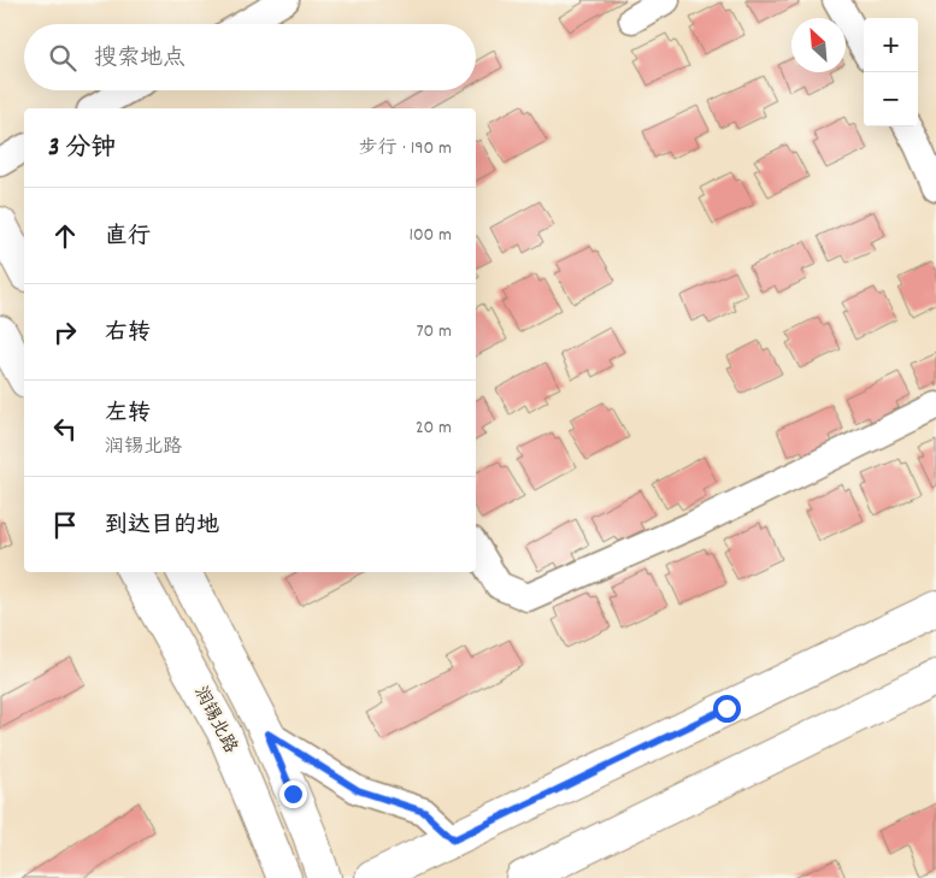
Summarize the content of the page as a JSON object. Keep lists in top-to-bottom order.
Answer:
{
  "streets": {
    "main road": ["润锡北路"]
  },
  "north": "top left",
  "page": {
    "map_buttons": ["+", "−"],
    "search": "搜索地点",
    "heading": ["3 分钟", "步行 · 190 m"],
    "list": [
      ["直行", "100 m"],
      ["右转", "70 m"],
      ["左转", "润锡北路", "20 m"],
      "到达目的地"
    ]
  }
}
